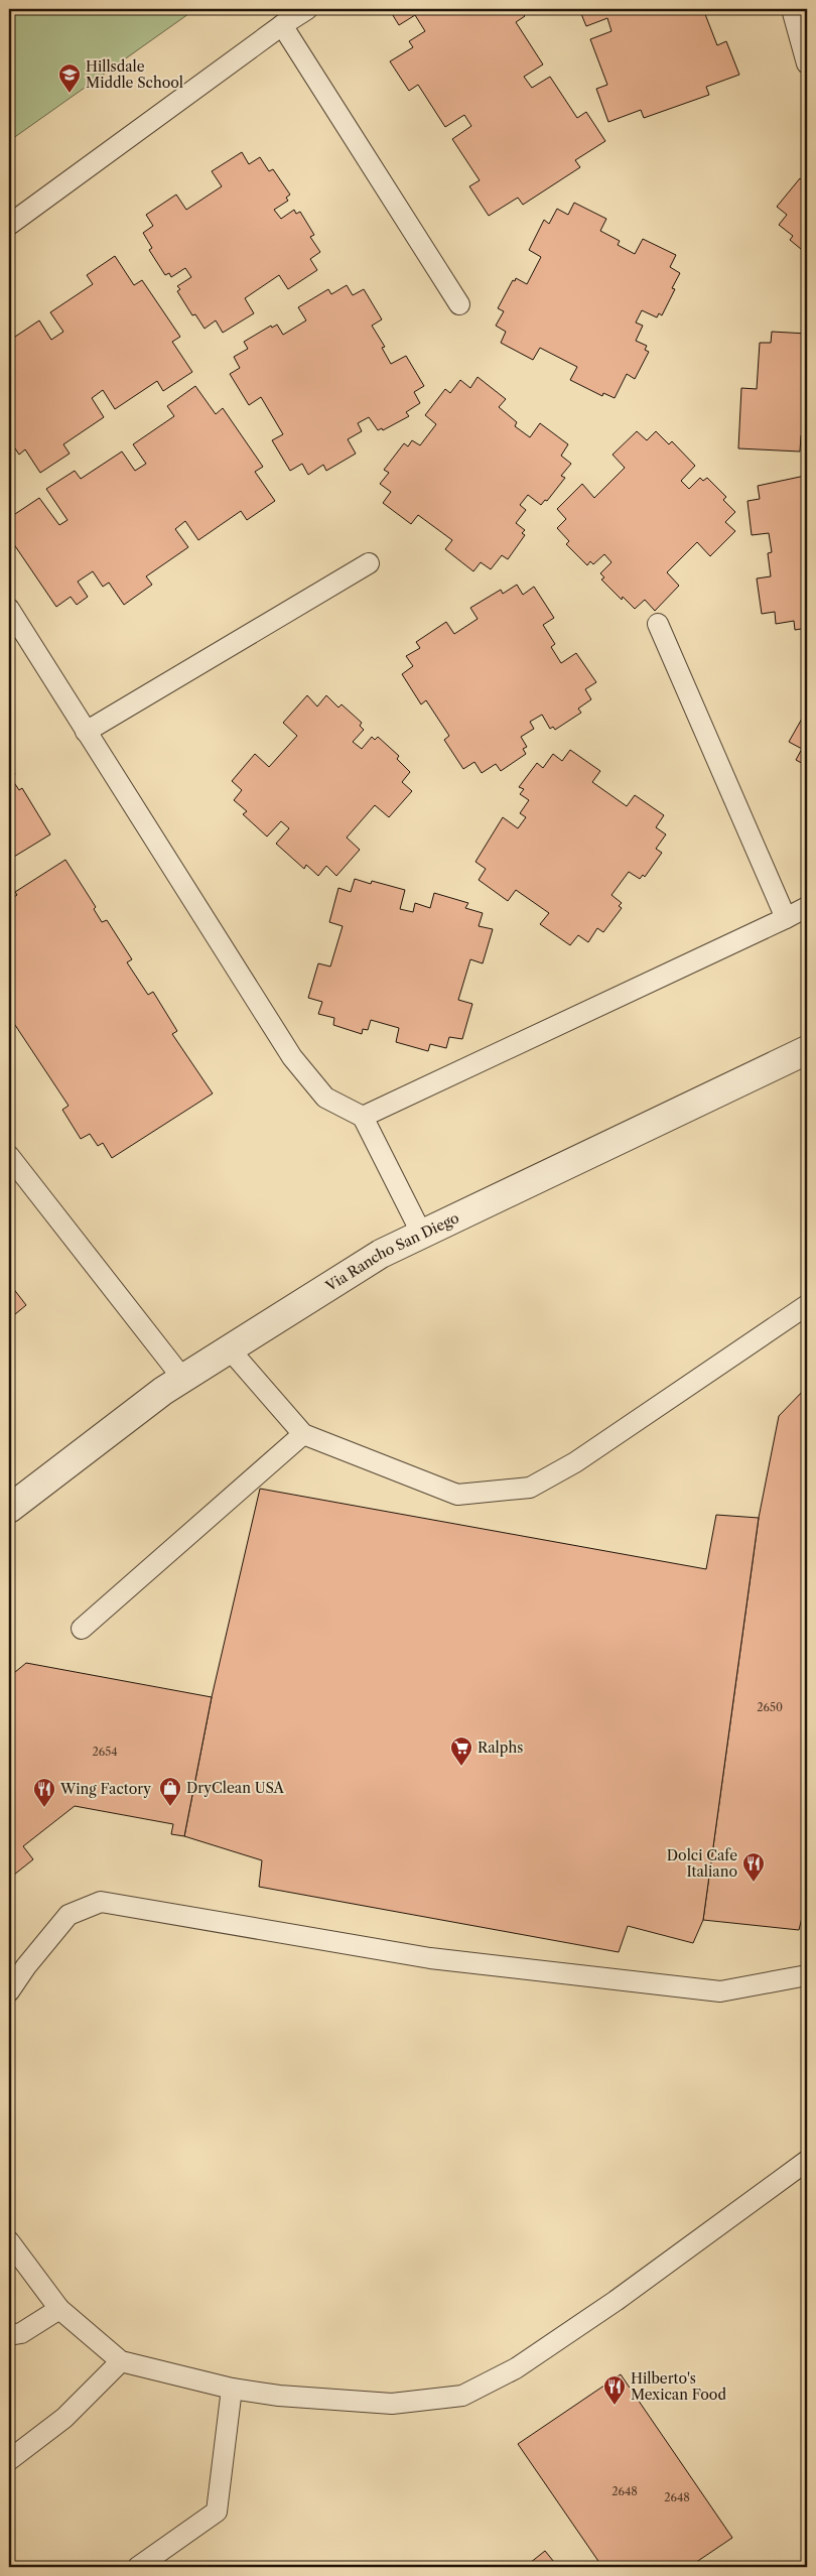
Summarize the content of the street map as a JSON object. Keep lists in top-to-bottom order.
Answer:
{
  "streets": {
    "street": ["Via Rancho San Diego"]
  },
  "places": {
    "school or university": ["Hillsdale Middle School"],
    "supermarket": ["Ralphs"],
    "shop": ["DryClean USA"],
    "restaurant": ["Wing Factory", "Dolci Cafe Italiano", "Hilberto's Mexican Food"]
  },
  "house_numbers": [
    "2650",
    "2654",
    "2648",
    "2648"
  ]
}
